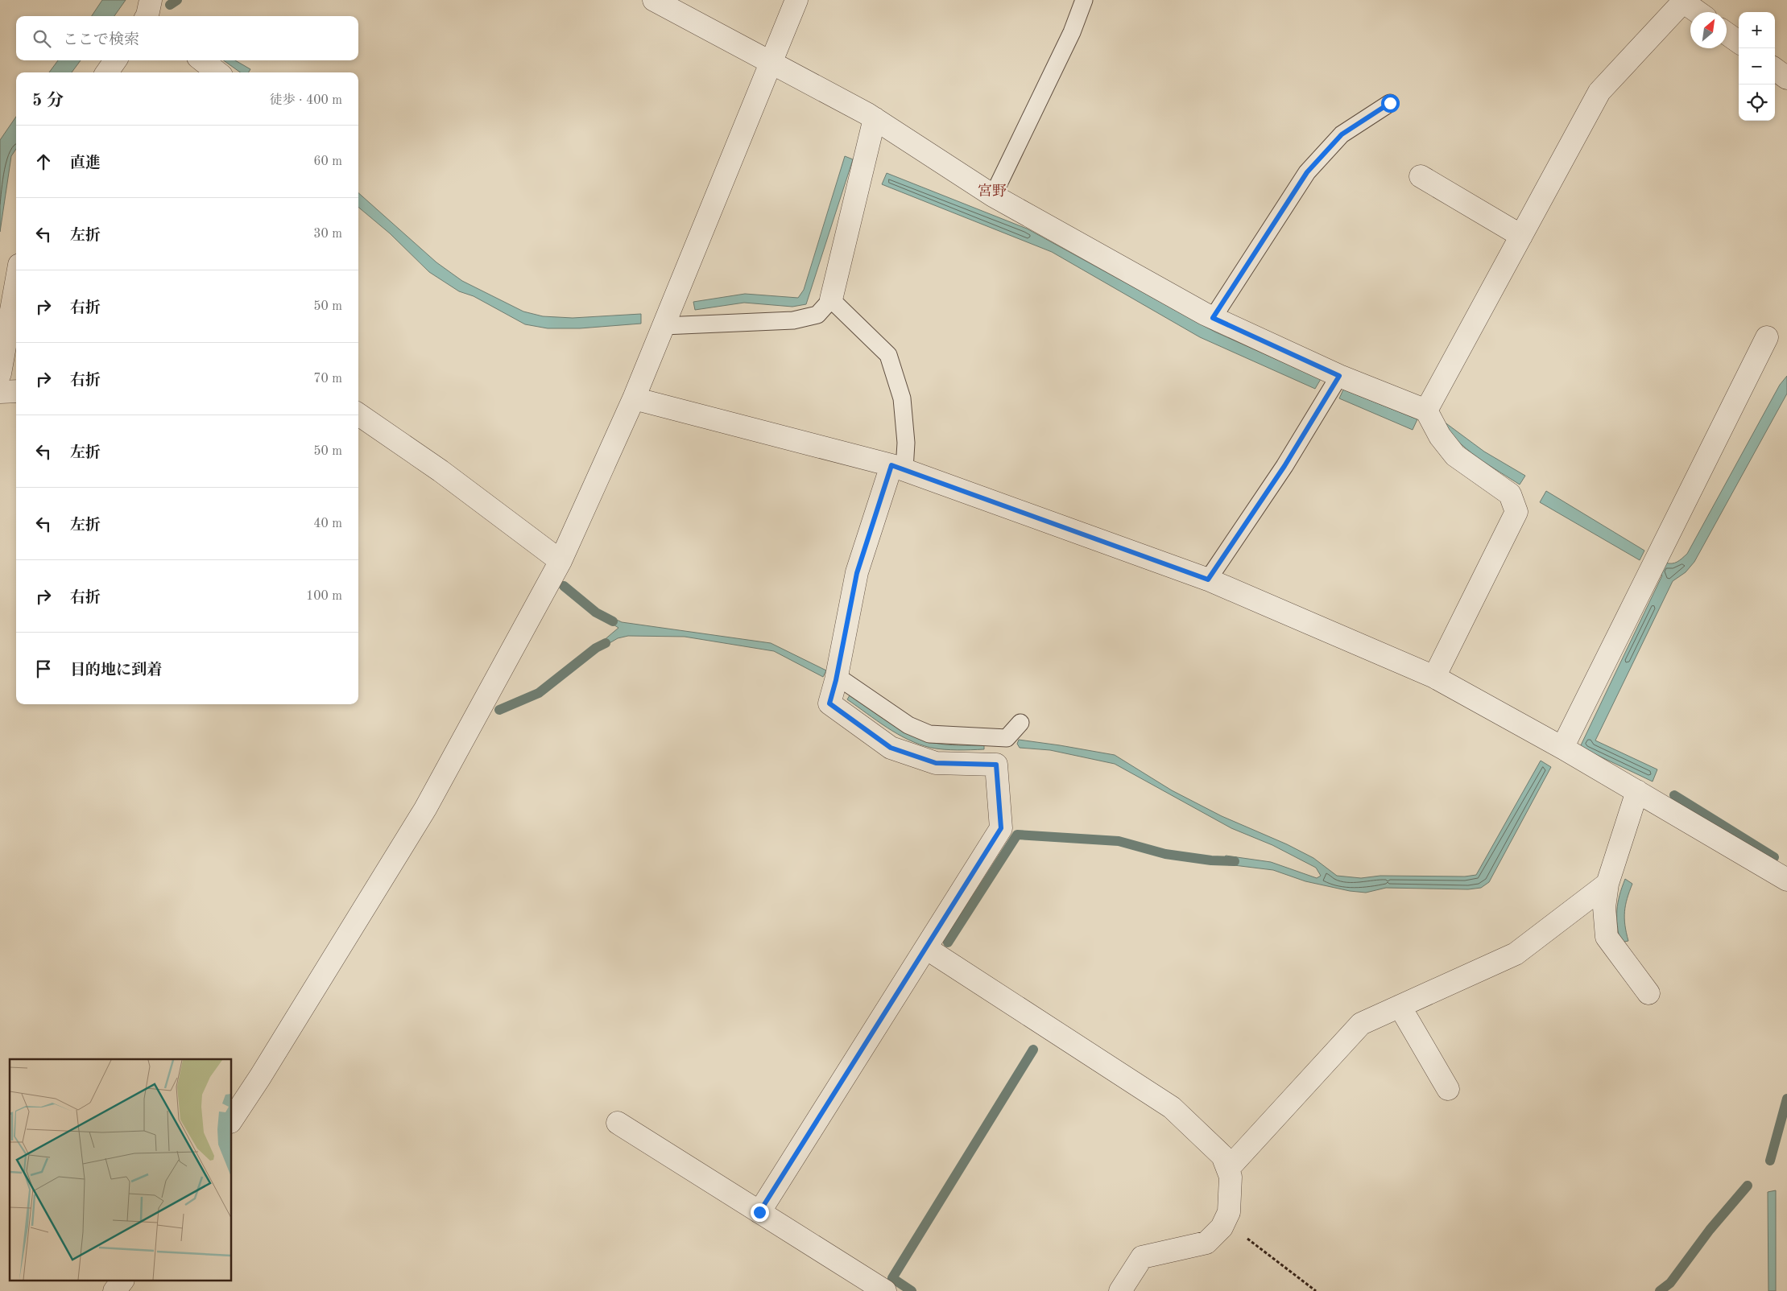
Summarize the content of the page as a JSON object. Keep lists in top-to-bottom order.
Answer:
{
  "districts": ["宮野"],
  "north": "top right",
  "page": {
    "map_buttons": ["+", "−"],
    "search": "ここで検索",
    "heading": ["5 分", "徒歩 · 400 m"],
    "list": [
      ["直進", "60 m"],
      ["左折", "30 m"],
      ["右折", "50 m"],
      ["右折", "70 m"],
      ["左折", "50 m"],
      ["左折", "40 m"],
      ["右折", "100 m"],
      "目的地に到着"
    ]
  }
}
